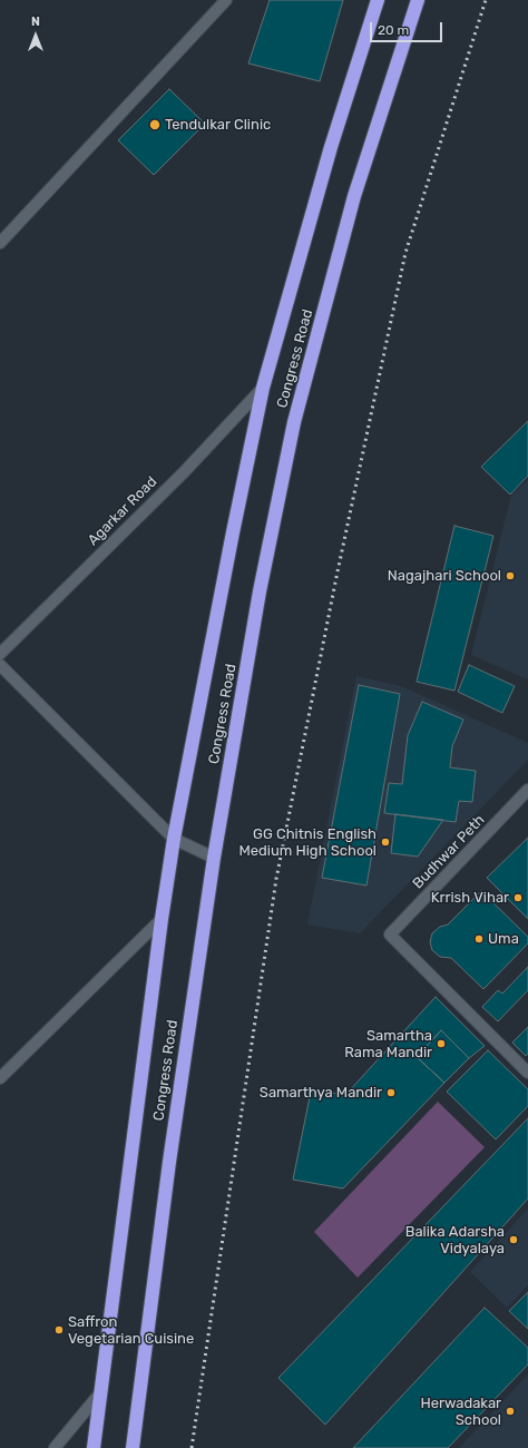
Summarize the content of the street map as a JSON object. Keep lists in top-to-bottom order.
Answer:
{
  "streets": {
    "highway": ["Congress Road"],
    "street": ["Agarkar Road", "Budhwar Peth"]
  },
  "crossings": [
    ["Congress Road", "Agarkar Road"]
  ],
  "places": [
    "Tendulkar Clinic",
    "Nagajhari School",
    "GG Chitnis English Medium High School",
    "Krrish Vihar",
    "Uma",
    "Samartha Rama Mandir",
    "Samarthya Mandir",
    "Balika Adarsha Vidyalaya",
    "Saffron Vegetarian Cuisine",
    "Herwadakar School"
  ],
  "scale_bar": "20 m",
  "north": "top"
}
